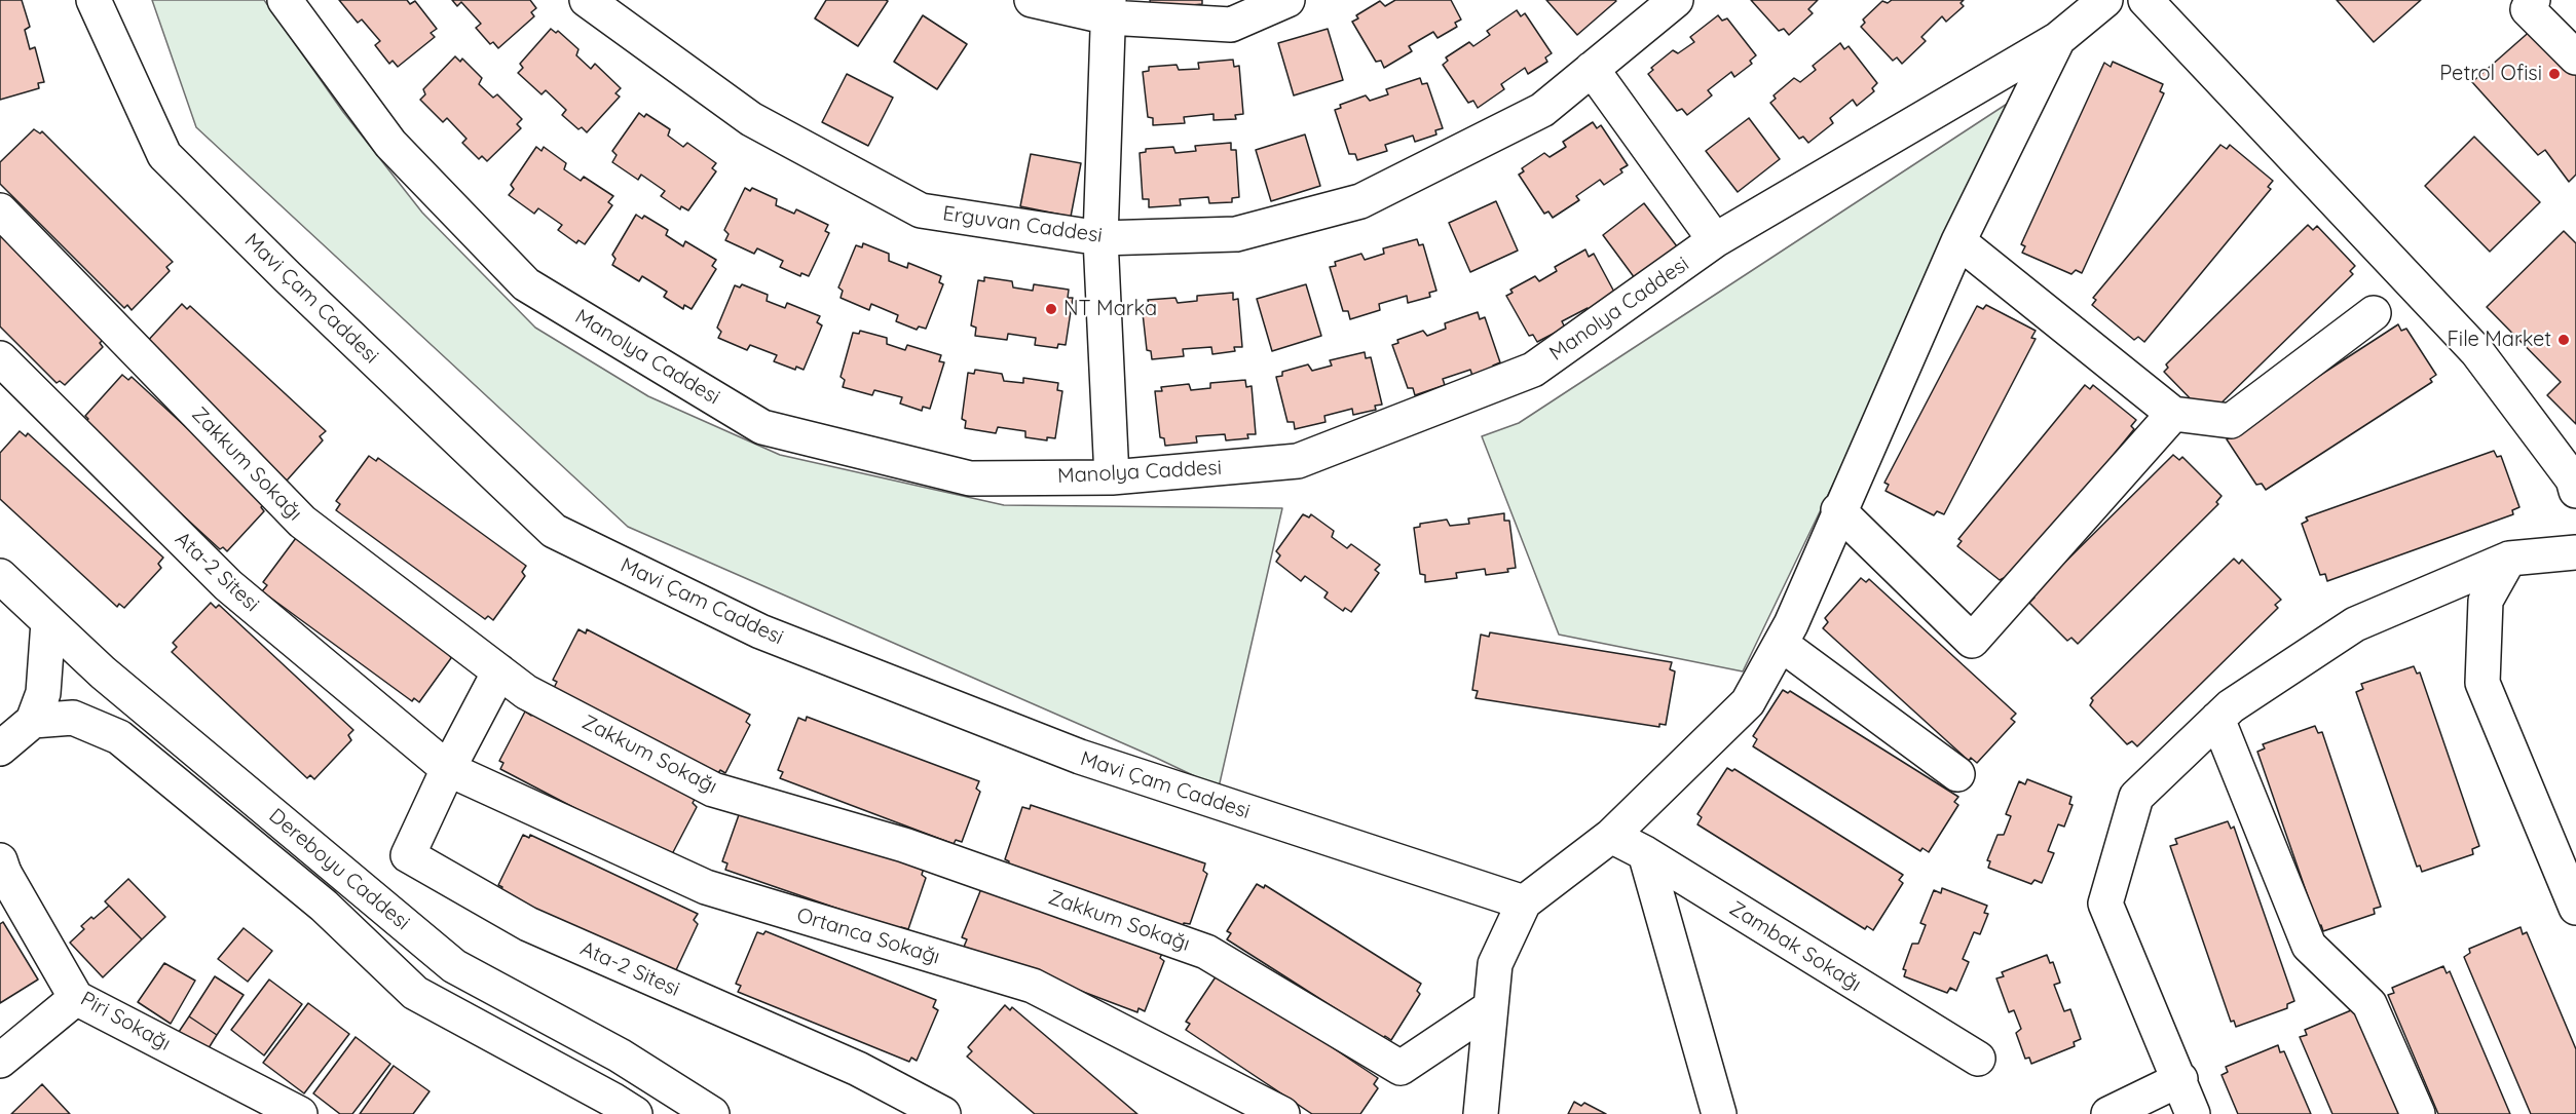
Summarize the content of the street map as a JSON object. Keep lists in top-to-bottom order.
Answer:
{
  "streets": {
    "street": [
      "Erguvan Caddesi",
      "Mavi Çam Caddesi",
      "Manolya Caddesi",
      "Zakkum Sokağı",
      "Ata-2 Sitesi",
      "Dereboyu Caddesi",
      "Ortanca Sokağı",
      "Zambak Sokağı",
      "Piri Sokağı"
    ]
  },
  "crossings": [
    ["Zakkum Sokağı", "Ata-2 Sitesi"],
    ["Ata-2 Sitesi", "Ortanca Sokağı"]
  ],
  "places": ["Petrol Ofisi", "NT Marka", "File Market"]
}
